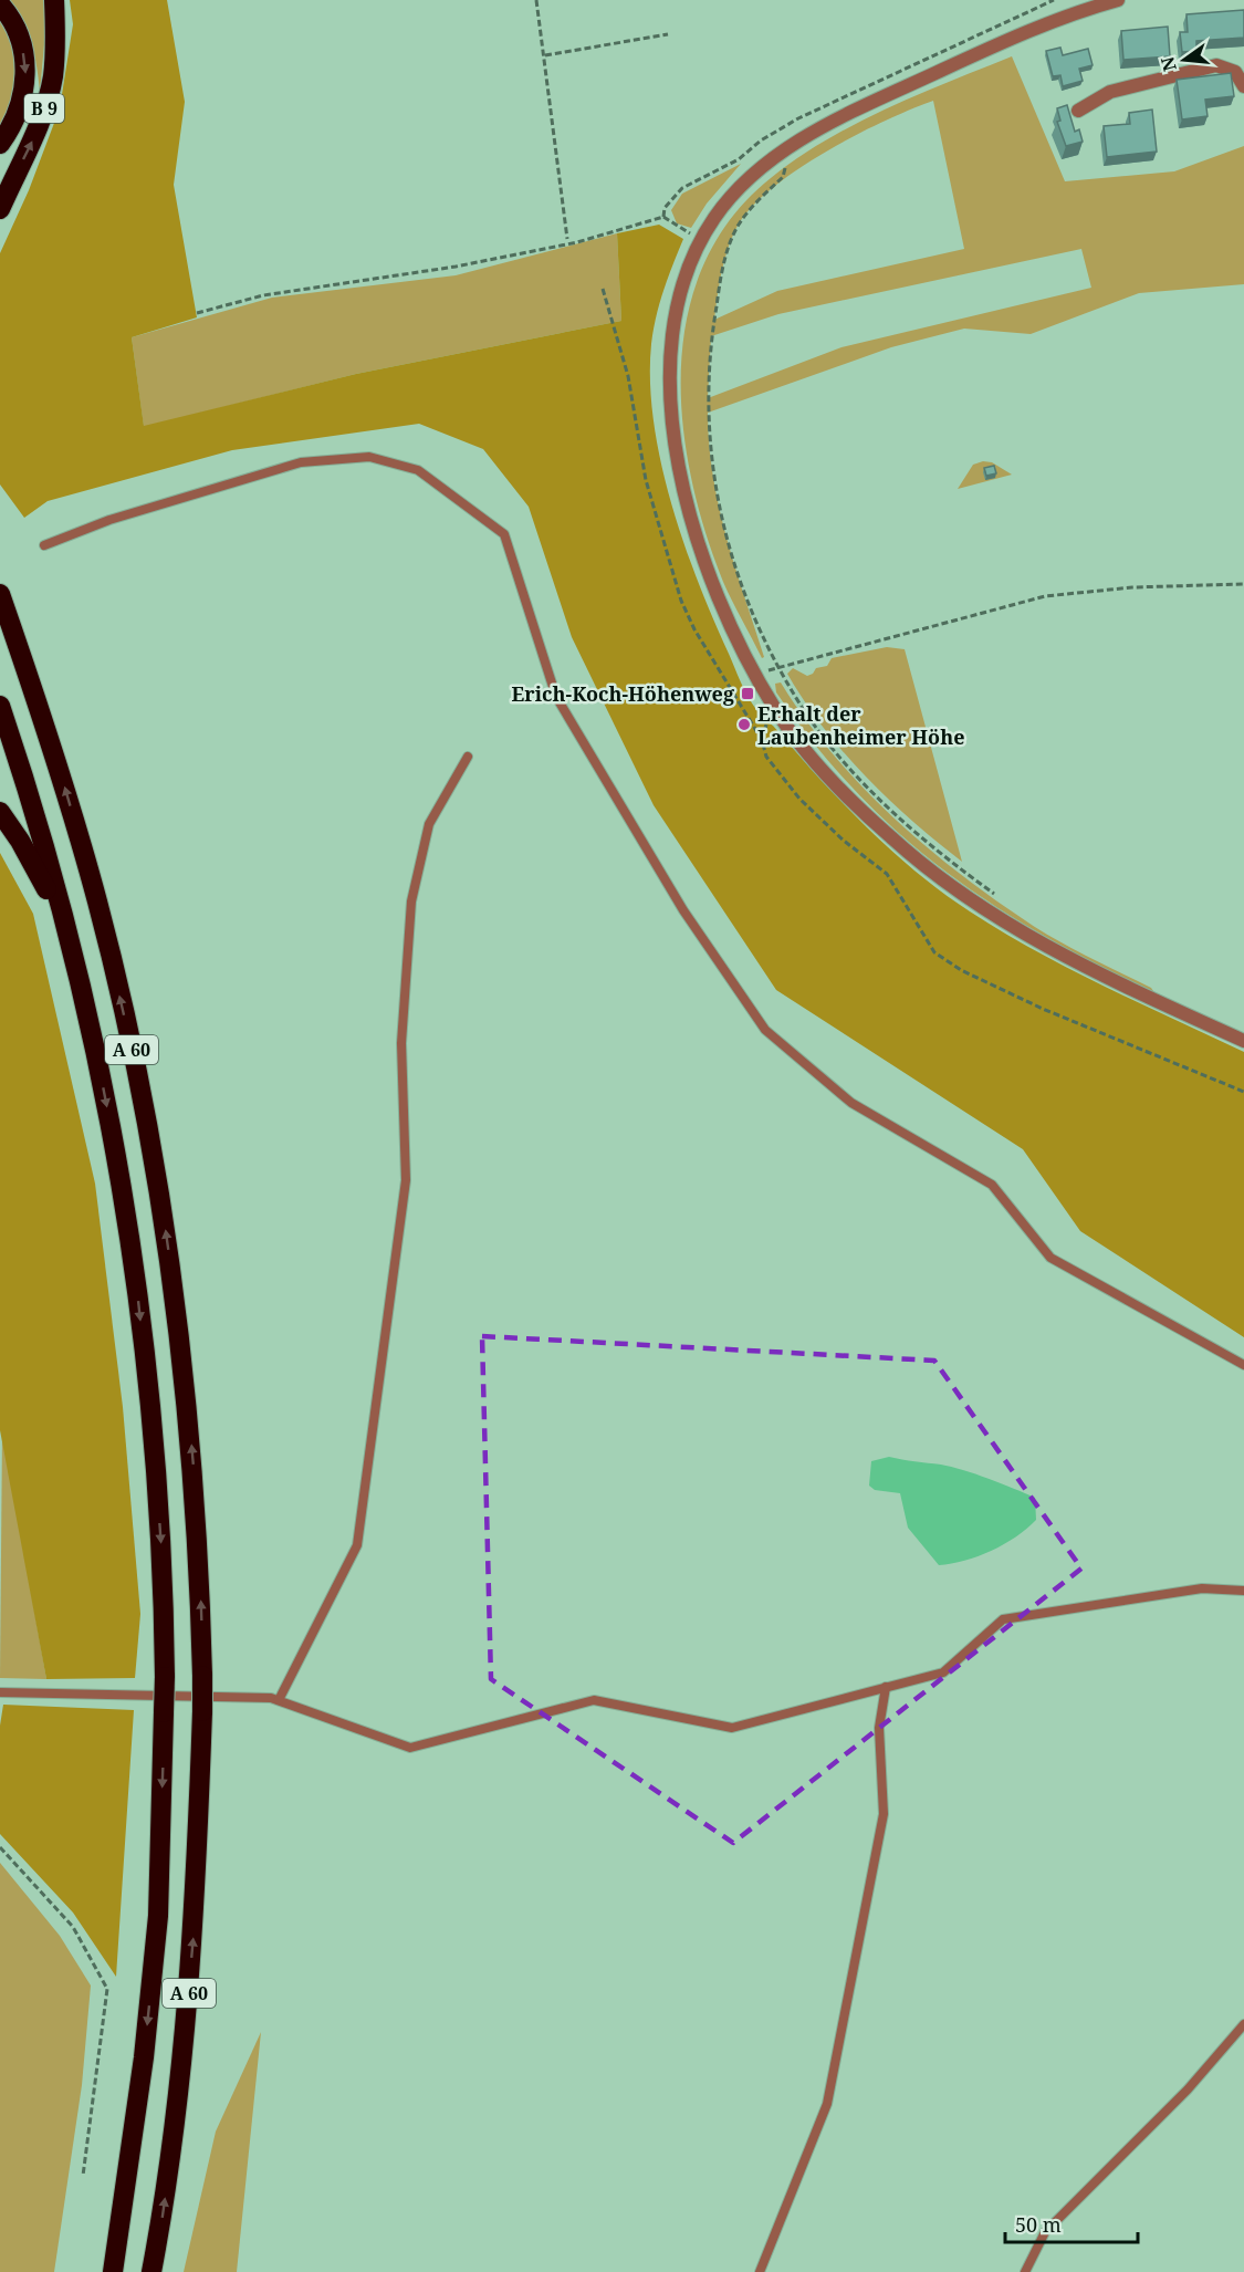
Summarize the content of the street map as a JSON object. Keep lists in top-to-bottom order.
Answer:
{
  "streets": {
    "highway": ["B 9", "A 60"]
  },
  "places": {
    "transit": ["Erich-Koch-Höhenweg"],
    "other": ["Erhalt der Laubenheimer Höhe"]
  },
  "scale_bar": "50 m",
  "north": "left"
}
